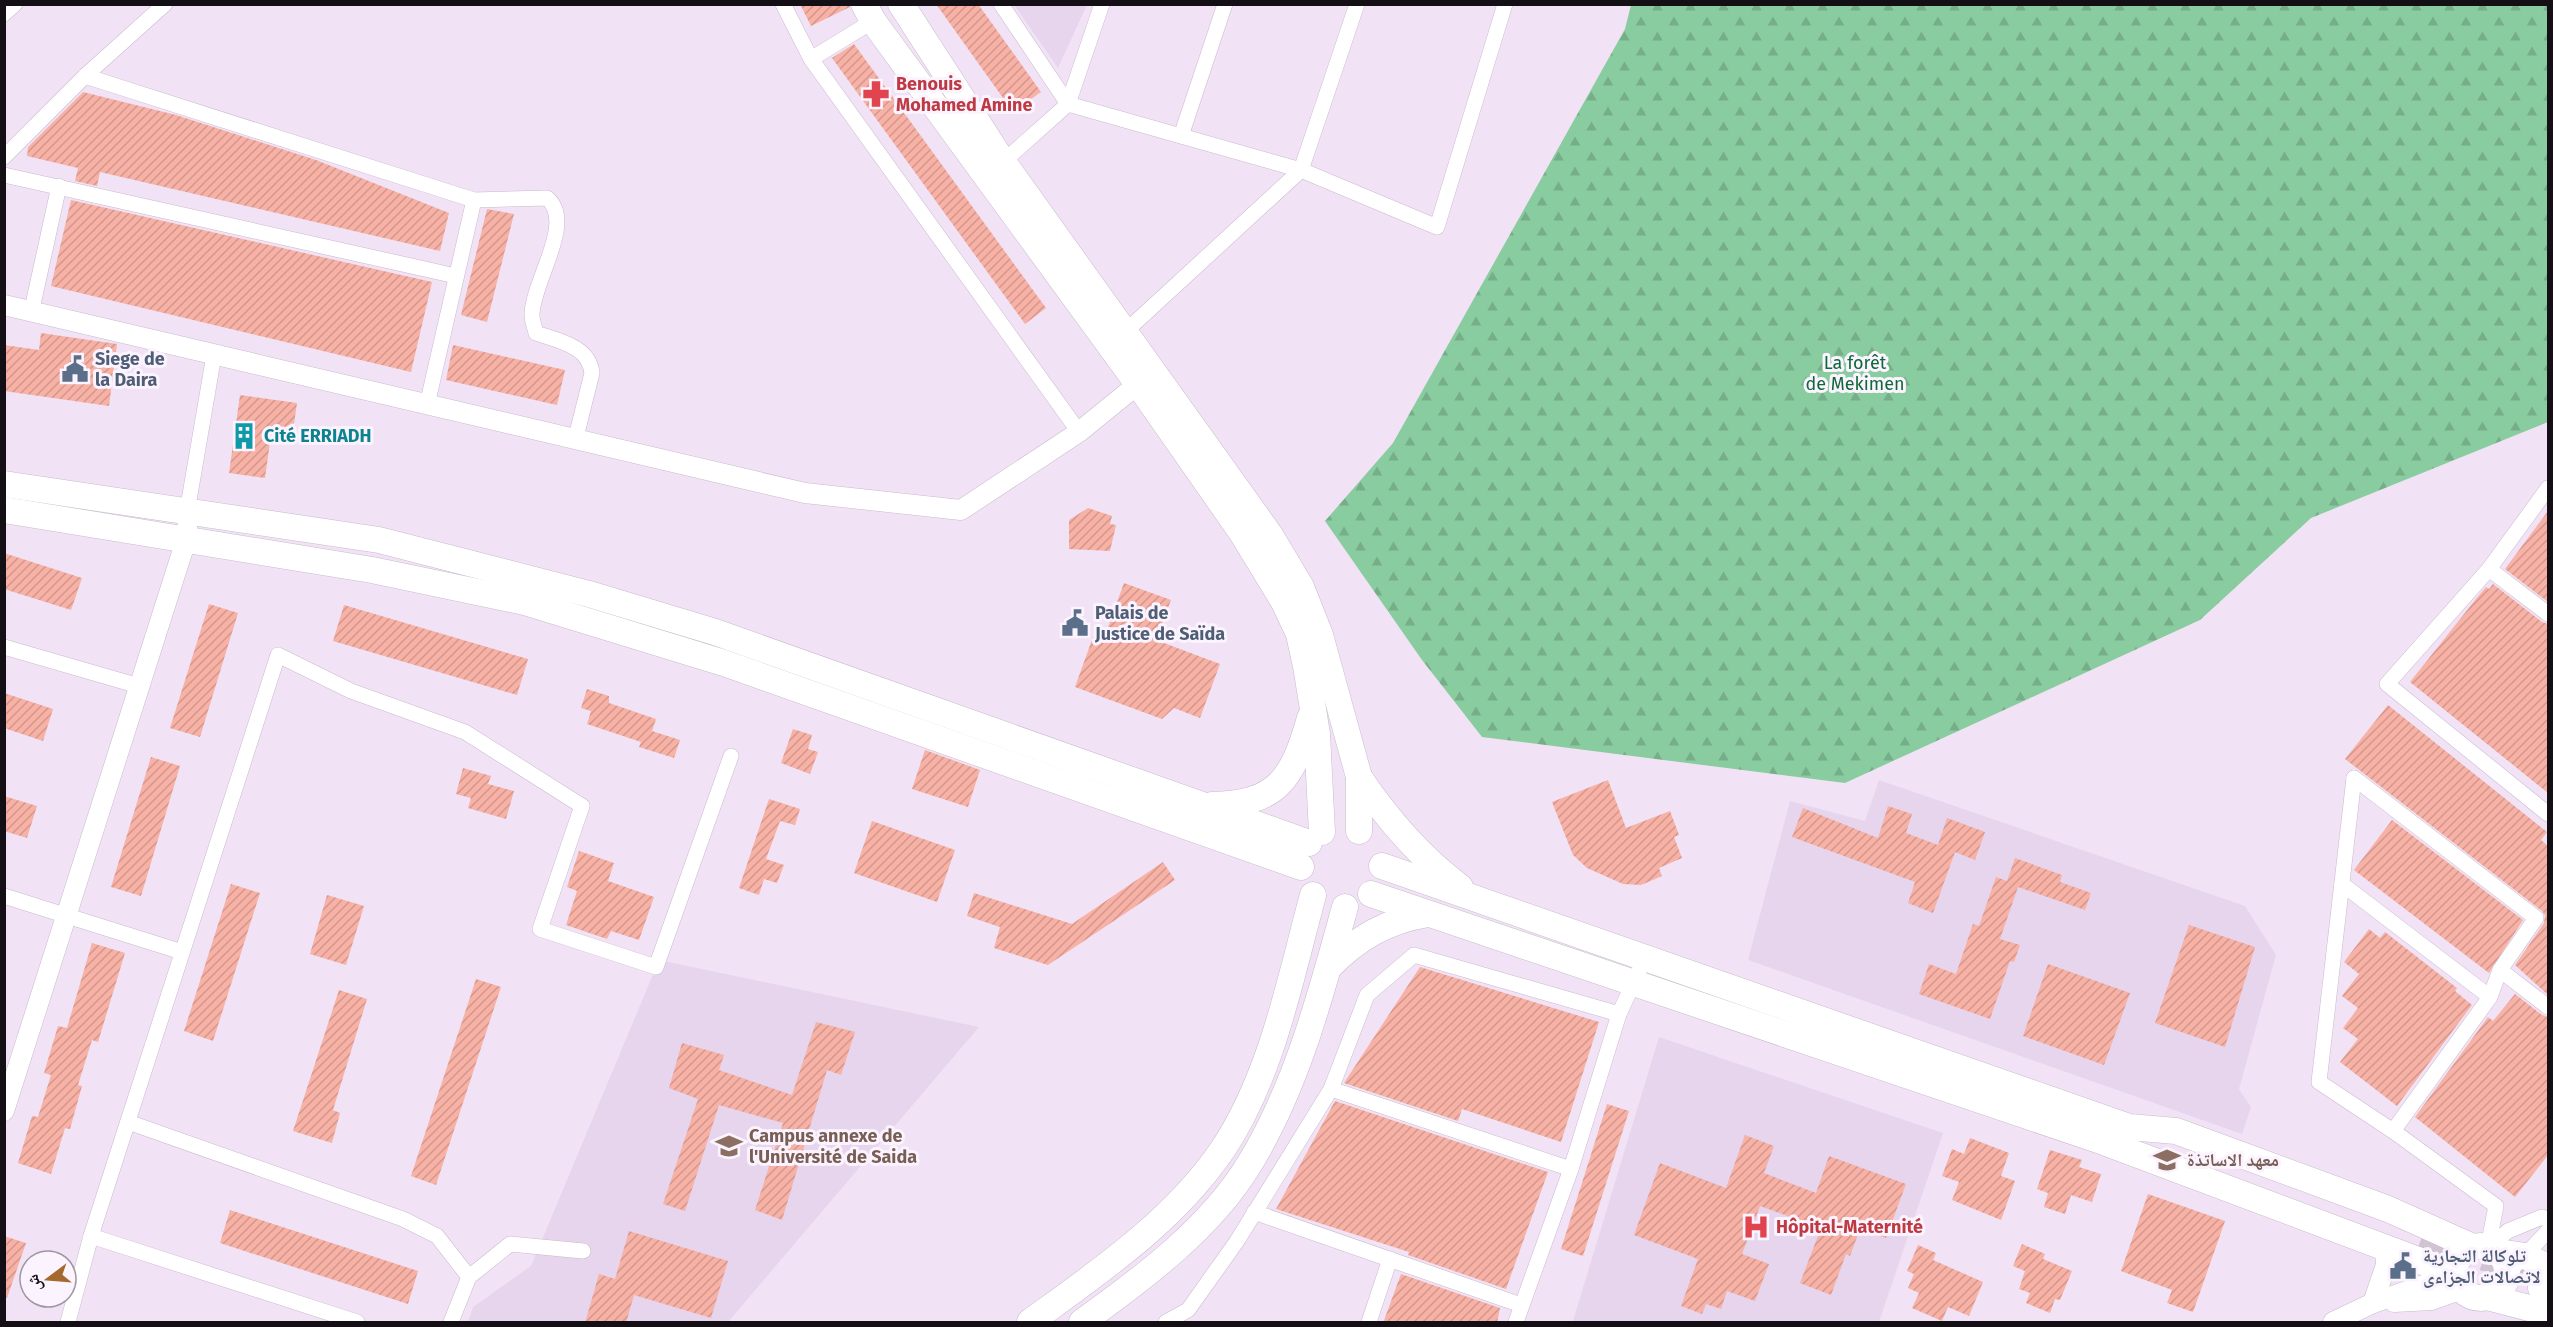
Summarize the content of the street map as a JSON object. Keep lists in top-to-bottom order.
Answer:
{
  "parks": ["La forêt de Mekimen"],
  "places": {
    "pharmacy": ["Benouis Mohamed Amine"],
    "public building": ["Siege de la Daira", "Palais de Justice de Saïda", "تلوكالة التجارية لاتصالات الجزاءى"],
    "building": ["Cité ERRIADH"],
    "school or university": ["Campus annexe de l'Université de Saida", "معهد الاساتذة"],
    "hospital": ["Hôpital-Maternité"]
  },
  "north": "left"
}
